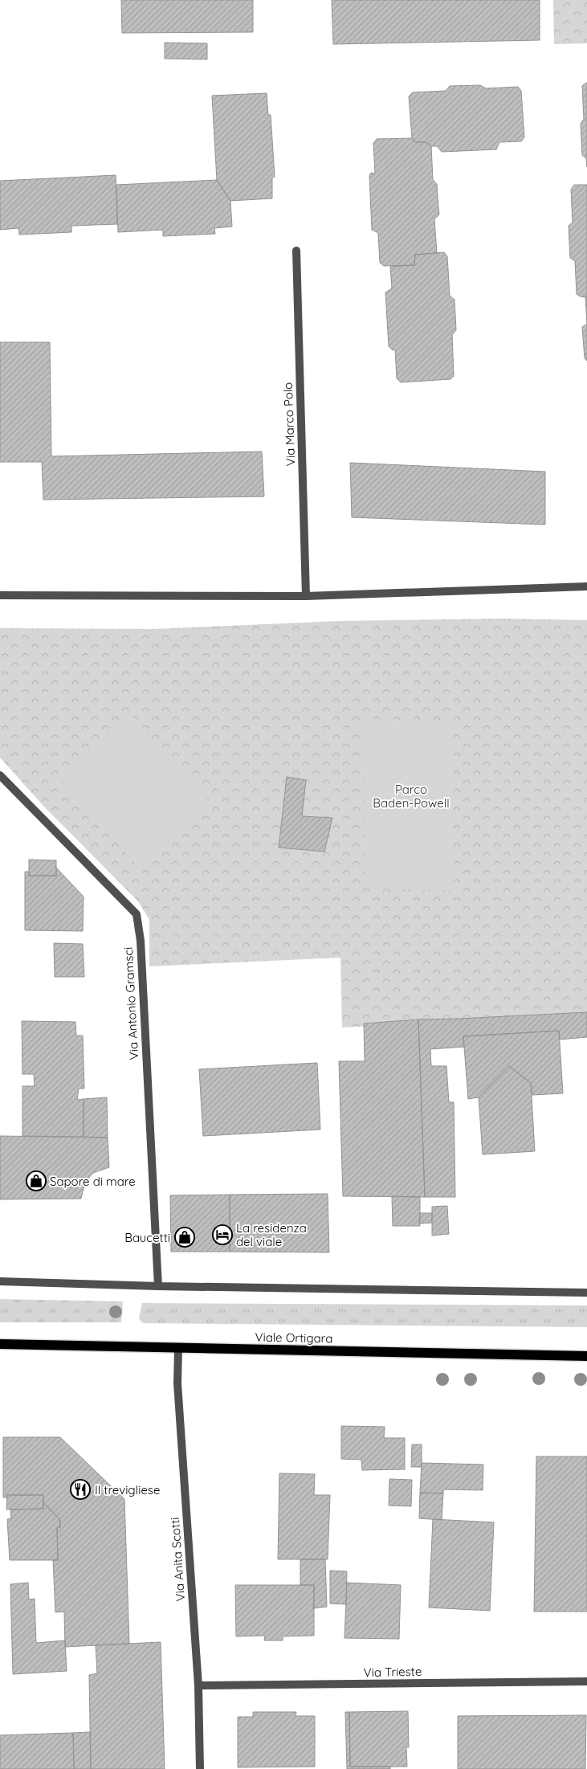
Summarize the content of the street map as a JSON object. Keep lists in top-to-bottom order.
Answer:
{
  "streets": {
    "main road": ["Viale Ortigara"],
    "street": [
      "Via Marco Polo",
      "Via Antonio Gramsci",
      "Via Anita Scotti",
      "Via Trieste"
    ]
  },
  "crossings": [
    ["Viale Ortigara", "Via Anita Scotti"],
    ["Via Anita Scotti", "Via Trieste"]
  ],
  "parks": ["Parco Baden-Powell"],
  "places": {
    "shop": ["Sapore di mare", "Baucetti"],
    "hotel": ["La residenza del viale"],
    "restaurant": ["Il trevigliese"]
  }
}
